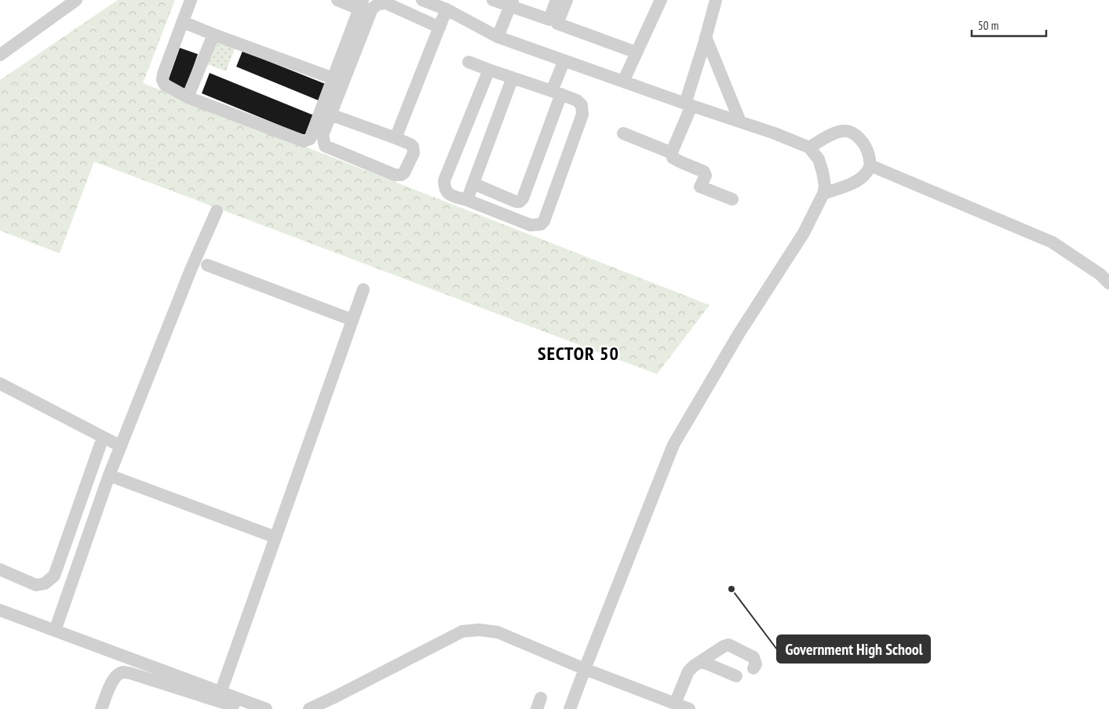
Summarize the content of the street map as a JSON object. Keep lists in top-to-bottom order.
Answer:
{
  "districts": ["SECTOR 50"],
  "places": ["Government High School"],
  "scale_bar": "50 m"
}
